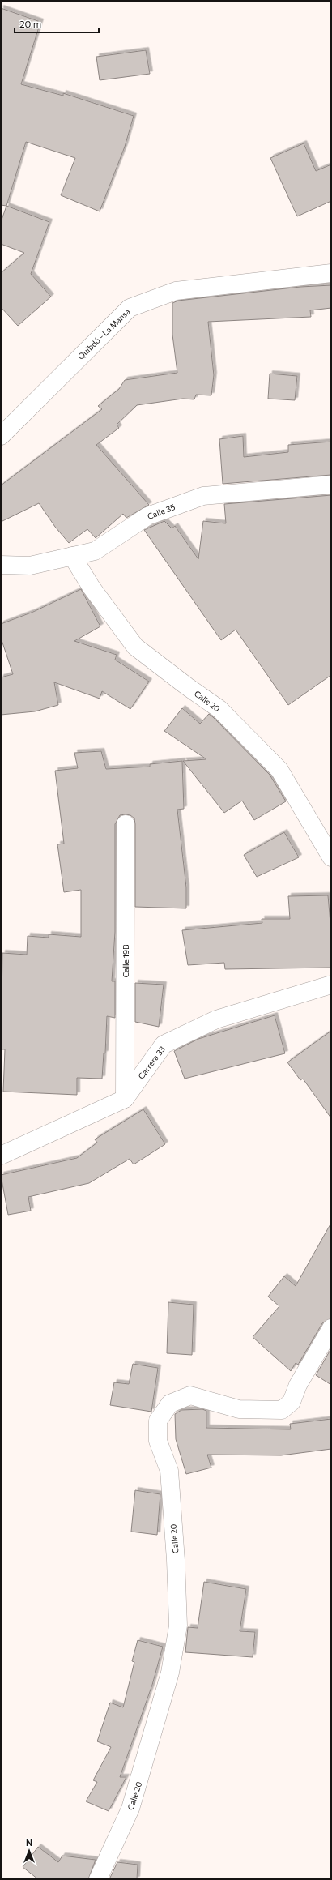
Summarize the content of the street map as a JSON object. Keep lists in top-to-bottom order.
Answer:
{
  "streets": {
    "street": [
      "Quibdó - La Mansa",
      "Calle 35",
      "Calle 20",
      "Calle 19B",
      "Carrera 33"
    ]
  },
  "crossings": [
    ["Calle 35", "Calle 20"],
    ["Calle 19B", "Carrera 33"]
  ],
  "scale_bar": "20 m",
  "north": "top"
}
